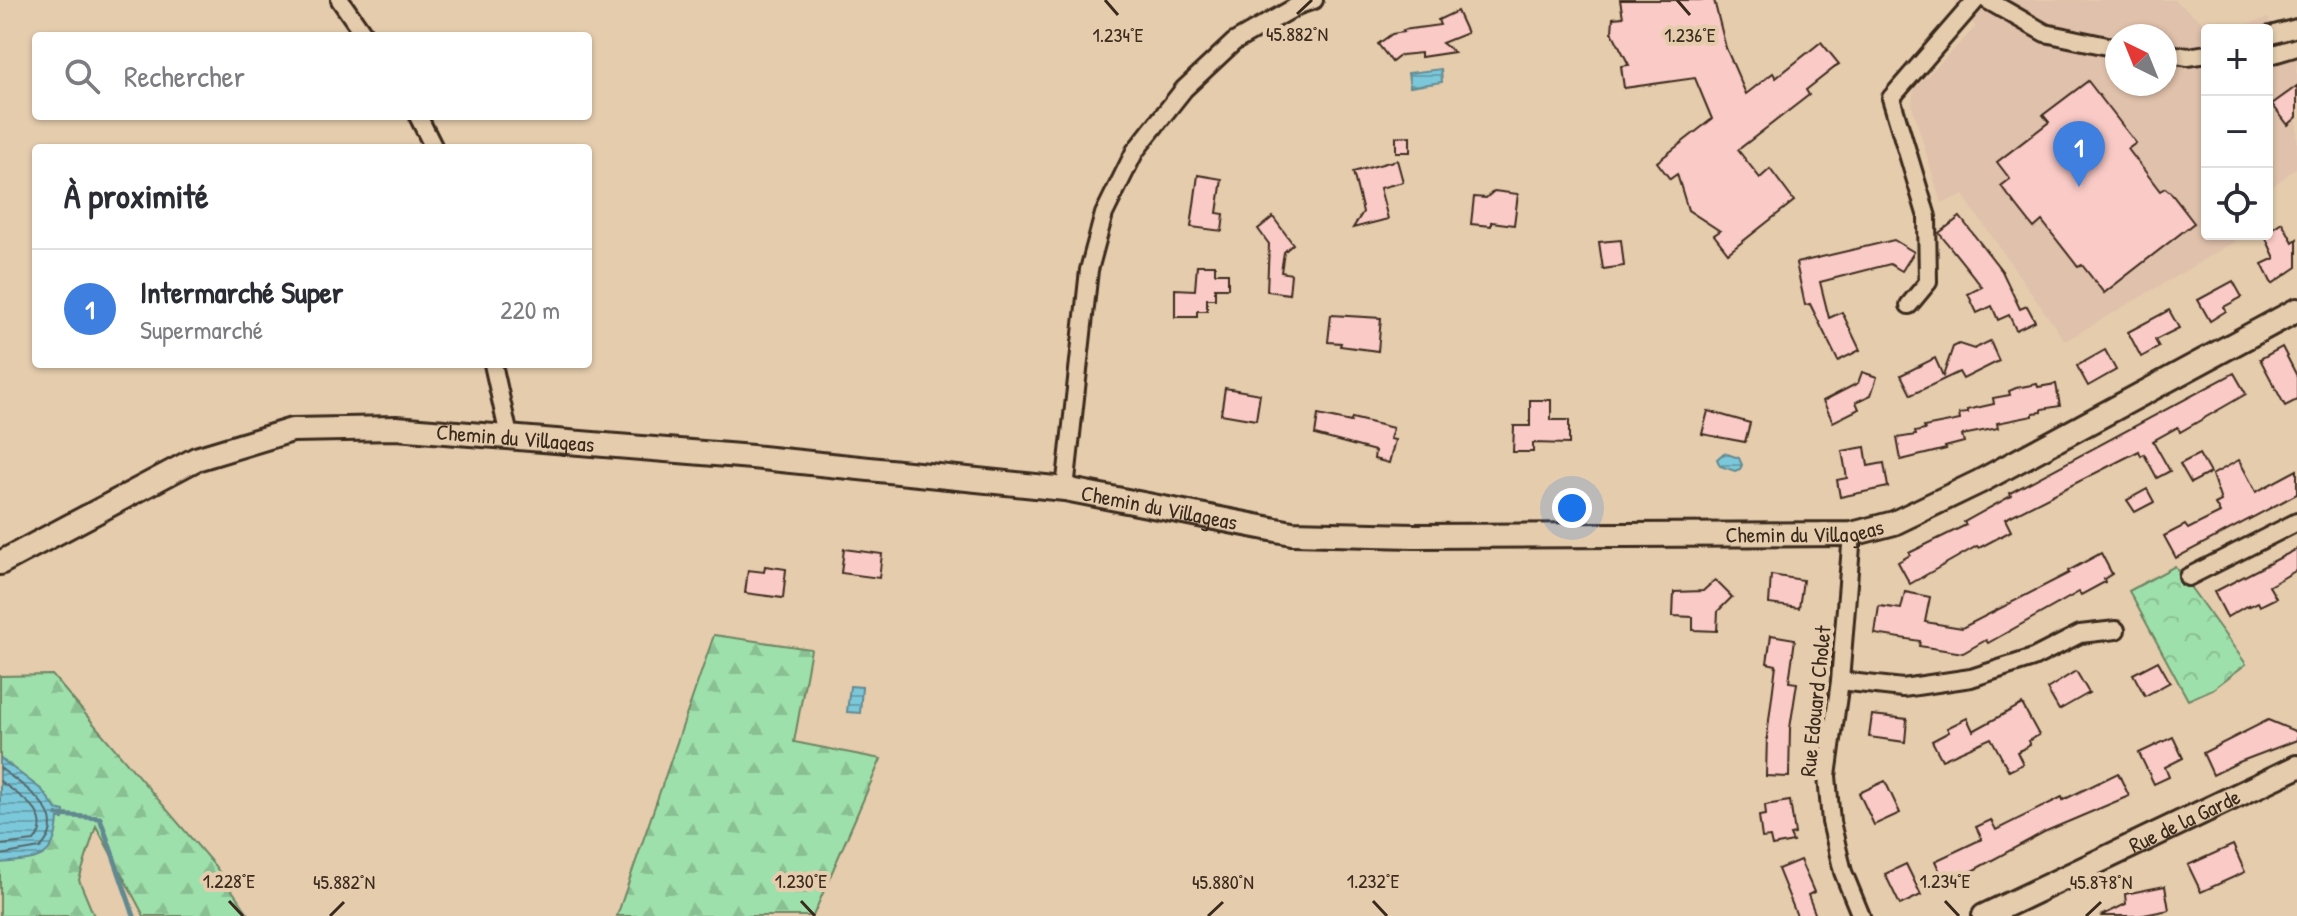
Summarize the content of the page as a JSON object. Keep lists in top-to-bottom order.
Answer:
{
  "streets": {
    "street": ["Chemin du Villageas", "Rue Edouard Cholet", "Rue de la Garde"]
  },
  "crossings": [
    ["Chemin du Villageas", "Rue Edouard Cholet"]
  ],
  "north": "top left",
  "page": {
    "map_buttons": ["+", "−"],
    "search": "Rechercher",
    "pins": "1",
    "heading": "À proximité",
    "list": [
      {
        "mark": "1",
        "name": "Intermarché Super",
        "note": "Supermarché",
        "value": "220 m"
      }
    ]
  },
  "coordinates": [
    "45.882°N",
    "1.234°E",
    "1.236°E",
    "1.228°E",
    "1.230°E",
    "1.232°E",
    "45.880°N",
    "45.878°N"
  ]
}
